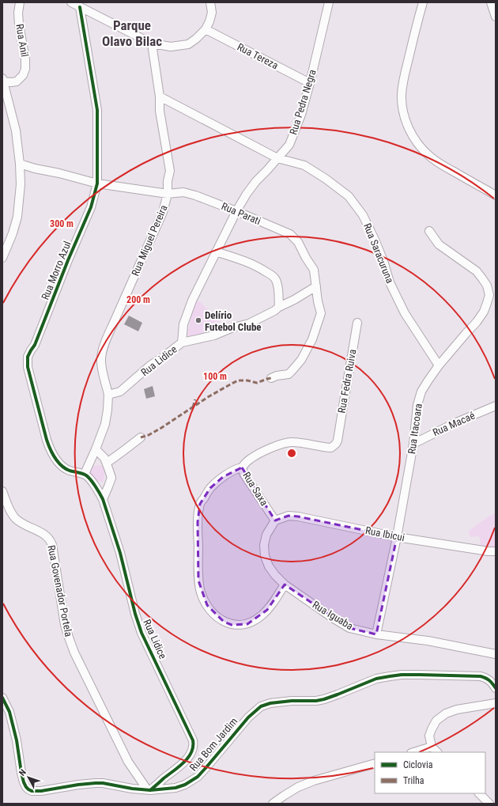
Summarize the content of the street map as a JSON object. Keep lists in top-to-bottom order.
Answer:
{
  "streets": {
    "street": [
      "Rua Anil",
      "Rua Tereza",
      "Rua Pedra Negra",
      "Rua Parati",
      "Rua Miguel Pereira",
      "Rua Saracuruna",
      "Rua Morro Azul",
      "Rua Lidice",
      "Rua Fedra Ruiva",
      "Rua Macaé",
      "Rua Itacoara",
      "Rua Saxa",
      "Rua Ibicui",
      "Rua Govenador Portela",
      "Rua Iguaba",
      "Rua Bom Jardim"
    ]
  },
  "crossings": [
    ["Rua Tereza", "Rua Pedra Negra"],
    ["Rua Pedra Negra", "Rua Parati"],
    ["Rua Pedra Negra", "Rua Saracuruna"],
    ["Rua Pedra Negra", "Rua Lidice"],
    ["Rua Parati", "Rua Miguel Pereira"],
    ["Rua Parati", "Rua Morro Azul"],
    ["Rua Parati", "Rua Lidice"],
    ["Rua Miguel Pereira", "Rua Saracuruna"],
    ["Rua Miguel Pereira", "Rua Lidice"],
    ["Rua Saracuruna", "Rua Itacoara"],
    ["Rua Morro Azul", "Rua Lidice"],
    ["Rua Lidice", "Rua Govenador Portela"],
    ["Rua Lidice", "Rua Bom Jardim"],
    ["Rua Fedra Ruiva", "Rua Saxa"],
    ["Rua Macaé", "Rua Itacoara"],
    ["Rua Itacoara", "Rua Ibicui"],
    ["Rua Itacoara", "Rua Iguaba"],
    ["Rua Saxa", "Rua Ibicui"],
    ["Rua Saxa", "Rua Iguaba"],
    ["Rua Ibicui", "Rua Iguaba"],
    ["Rua Govenador Portela", "Rua Bom Jardim"]
  ],
  "districts": ["Parque Olavo Bilac"],
  "places": ["Delírio Futebol Clube"],
  "legend": ["Ciclovia", "Trilha"],
  "north": "top left",
  "rings": ["300 m", "200 m", "100 m"]
}
